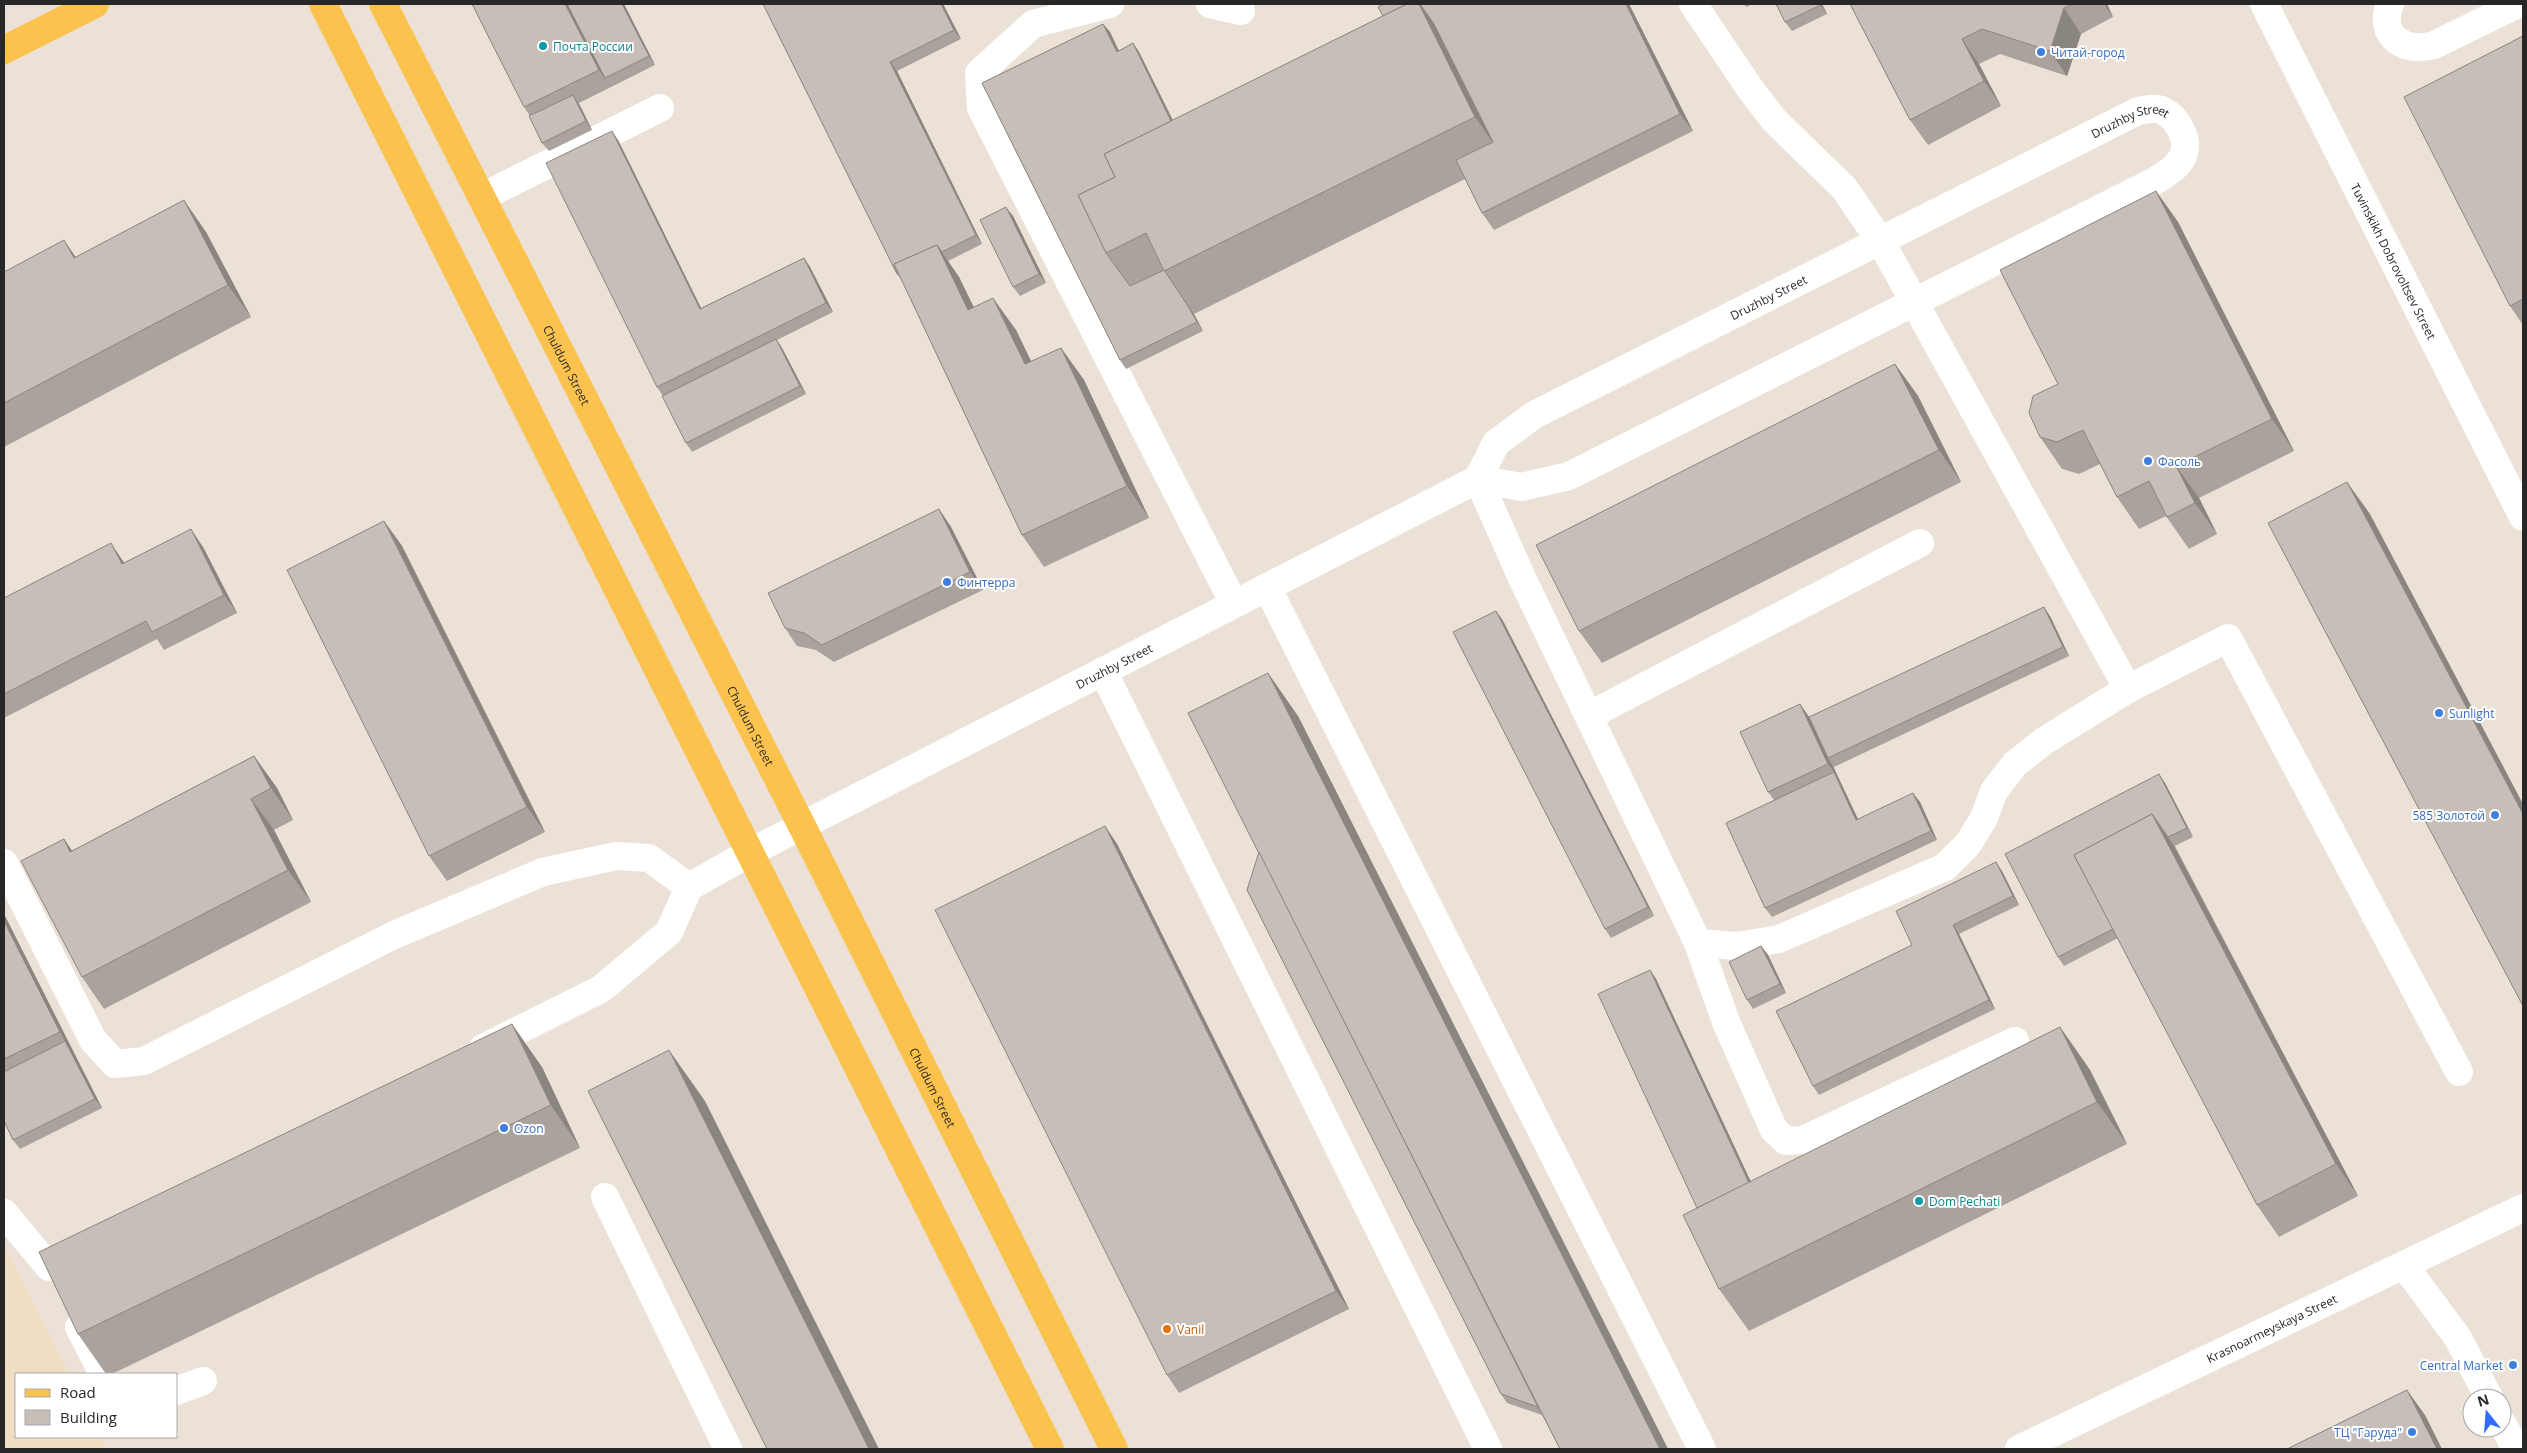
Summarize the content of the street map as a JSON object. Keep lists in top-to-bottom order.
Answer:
{
  "streets": {
    "main road": ["Chuldum Street"],
    "street": ["Druzhby Street", "Tuvinskikh Dobrovoltsev Street", "Krasnoarmeyskaya Street"]
  },
  "crossings": [
    ["Druzhby Street", "Chuldum Street"]
  ],
  "places": [
    "Почта России",
    "Читай-город",
    "Фасоль",
    "Финтерра",
    "Sunlight",
    "585 Золотой",
    "Ozon",
    "Dom Pechati",
    "Vanil",
    "Central Market",
    "ТЦ \"Гаруда\""
  ],
  "legend": ["Road", "Building"],
  "north": "top"
}
